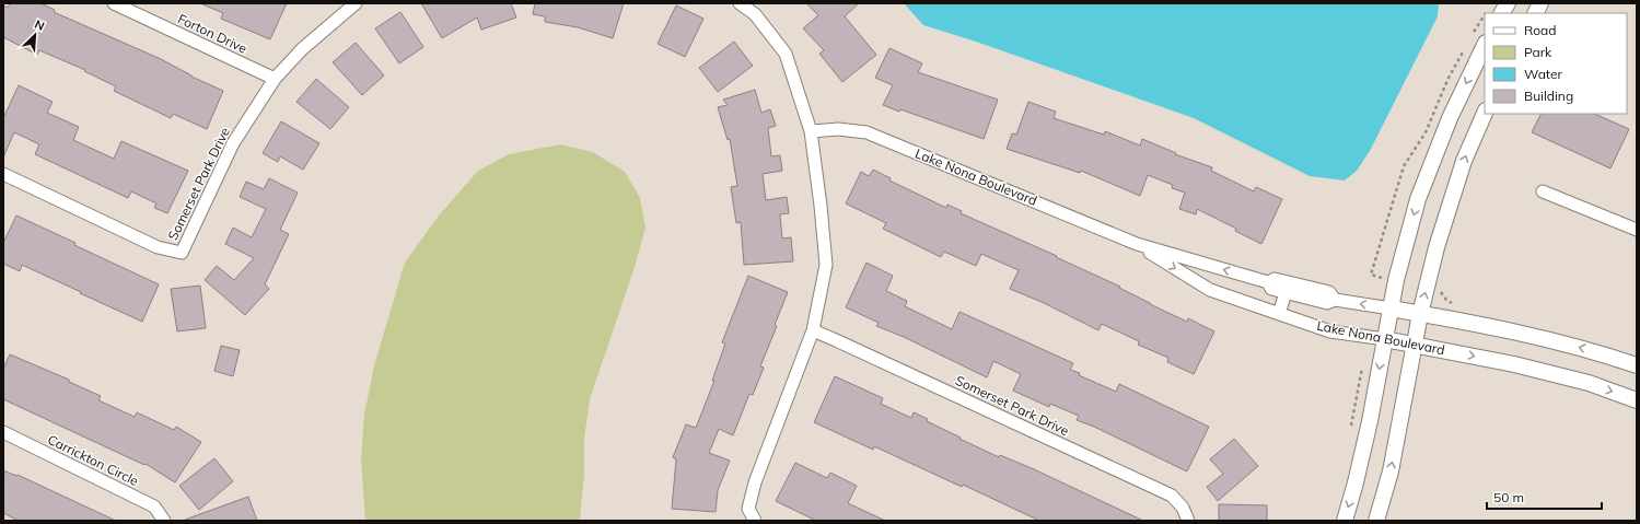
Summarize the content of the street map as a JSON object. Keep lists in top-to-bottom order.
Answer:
{
  "streets": {
    "street": [
      "Forton Drive",
      "Lake Nona Boulevard",
      "Somerset Park Drive",
      "Carrickton Circle"
    ]
  },
  "crossings": [
    ["Forton Drive", "Somerset Park Drive"]
  ],
  "legend": [
    "Road",
    "Park",
    "Water",
    "Building"
  ],
  "scale_bar": "50 m",
  "north": "top right"
}
